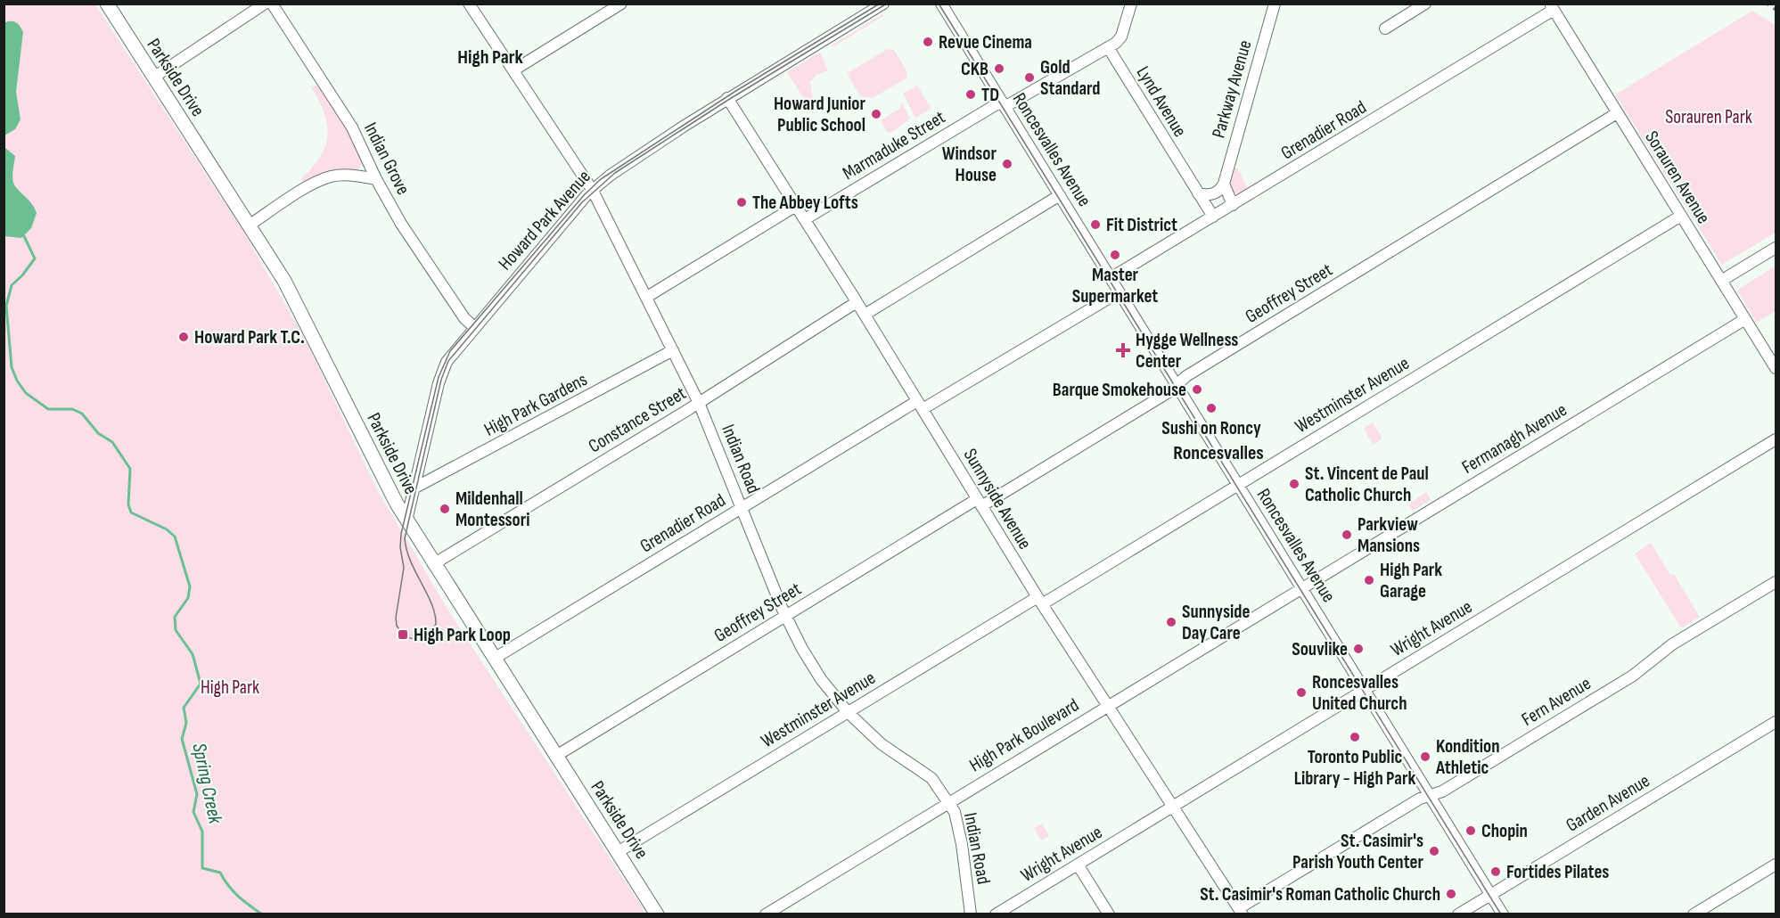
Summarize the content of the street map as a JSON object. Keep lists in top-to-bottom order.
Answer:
{
  "streets": {
    "main road": ["Parkside Drive"],
    "street": [
      "Parkway Avenue",
      "Lynd Avenue",
      "Grenadier Road",
      "Marmaduke Street",
      "Roncesvalles Avenue",
      "Indian Grove",
      "Sorauren Avenue",
      "Howard Park Avenue",
      "Geoffrey Street",
      "Westminster Avenue",
      "High Park Gardens",
      "Constance Street",
      "Fermanagh Avenue",
      "Indian Road",
      "Sunnyside Avenue",
      "Wright Avenue",
      "Fern Avenue",
      "High Park Boulevard",
      "Garden Avenue"
    ]
  },
  "crossings": [
    ["Parkside Drive", "Grenadier Road"],
    ["Parkside Drive", "Howard Park Avenue"],
    ["Parkside Drive", "Geoffrey Street"],
    ["Parkside Drive", "Westminster Avenue"],
    ["Parkside Drive", "Constance Street"],
    ["Lynd Avenue", "Grenadier Road"],
    ["Lynd Avenue", "Marmaduke Street"],
    ["Grenadier Road", "Roncesvalles Avenue"],
    ["Grenadier Road", "Sorauren Avenue"],
    ["Grenadier Road", "Indian Road"],
    ["Grenadier Road", "Sunnyside Avenue"],
    ["Marmaduke Street", "Roncesvalles Avenue"],
    ["Marmaduke Street", "Sunnyside Avenue"],
    ["Roncesvalles Avenue", "Geoffrey Street"],
    ["Roncesvalles Avenue", "Westminster Avenue"],
    ["Roncesvalles Avenue", "Fermanagh Avenue"],
    ["Roncesvalles Avenue", "Wright Avenue"],
    ["Roncesvalles Avenue", "Fern Avenue"],
    ["Roncesvalles Avenue", "High Park Boulevard"],
    ["Roncesvalles Avenue", "Garden Avenue"],
    ["Indian Grove", "Howard Park Avenue"],
    ["Sorauren Avenue", "Geoffrey Street"],
    ["Sorauren Avenue", "Westminster Avenue"],
    ["Sorauren Avenue", "Fermanagh Avenue"],
    ["Howard Park Avenue", "High Park Gardens"],
    ["Howard Park Avenue", "Indian Road"],
    ["Howard Park Avenue", "Sunnyside Avenue"],
    ["Geoffrey Street", "Indian Road"],
    ["Geoffrey Street", "Sunnyside Avenue"],
    ["Westminster Avenue", "Indian Road"],
    ["Westminster Avenue", "Sunnyside Avenue"],
    ["High Park Gardens", "Indian Road"],
    ["Constance Street", "Indian Road"],
    ["Constance Street", "Sunnyside Avenue"],
    ["Fermanagh Avenue", "High Park Boulevard"],
    ["Indian Road", "High Park Boulevard"],
    ["Sunnyside Avenue", "Wright Avenue"],
    ["Sunnyside Avenue", "Fern Avenue"],
    ["Sunnyside Avenue", "High Park Boulevard"]
  ],
  "districts": ["High Park", "Roncesvalles"],
  "water": ["Spring Creek"],
  "parks": ["Sorauren Park", "High Park"],
  "places": {
    "other": [
      "Revue Cinema",
      "CKB",
      "Gold Standard",
      "TD",
      "Howard Junior Public School",
      "Windsor House",
      "The Abbey Lofts",
      "Fit District",
      "Master Supermarket",
      "Howard Park T.C.",
      "Barque Smokehouse",
      "Sushi on Roncy",
      "St. Vincent de Paul Catholic Church",
      "Mildenhall Montessori",
      "Parkview Mansions",
      "High Park Garage",
      "Sunnyside Day Care",
      "Souvlike",
      "Roncesvalles United Church",
      "Toronto Public Library - High Park",
      "Kondition Athletic",
      "Chopin",
      "St. Casimir's Parish Youth Center",
      "Fortides Pilates",
      "St. Casimir's Roman Catholic Church"
    ],
    "health": ["Hygge Wellness Center"],
    "transit": ["High Park Loop"]
  }
}
